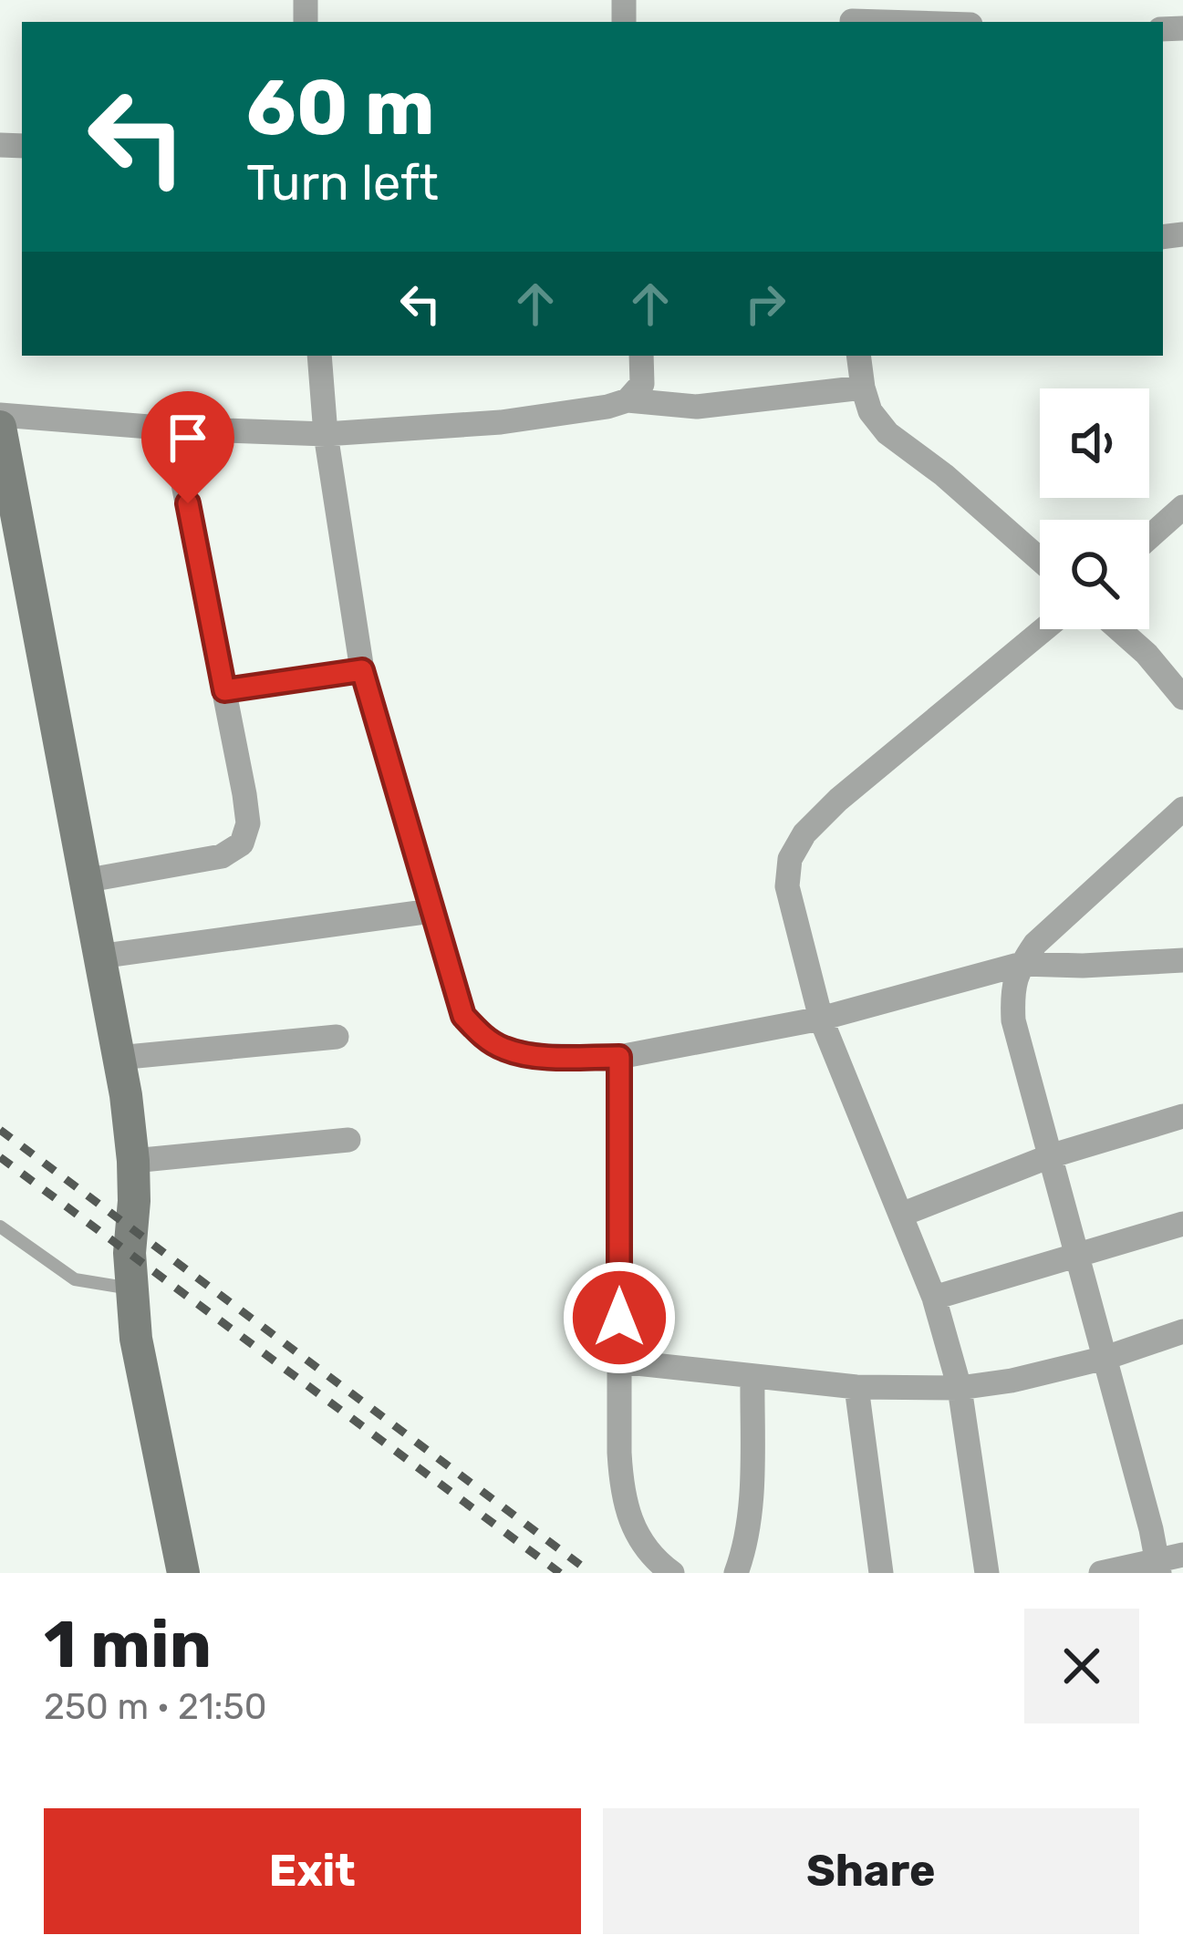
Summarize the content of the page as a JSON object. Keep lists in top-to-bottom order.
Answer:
{
  "page": {
    "turn": ["60 m", "Turn left"],
    "heading": ["1 min", "250 m · 21:50"],
    "buttons": ["Exit", "Share"]
  }
}
